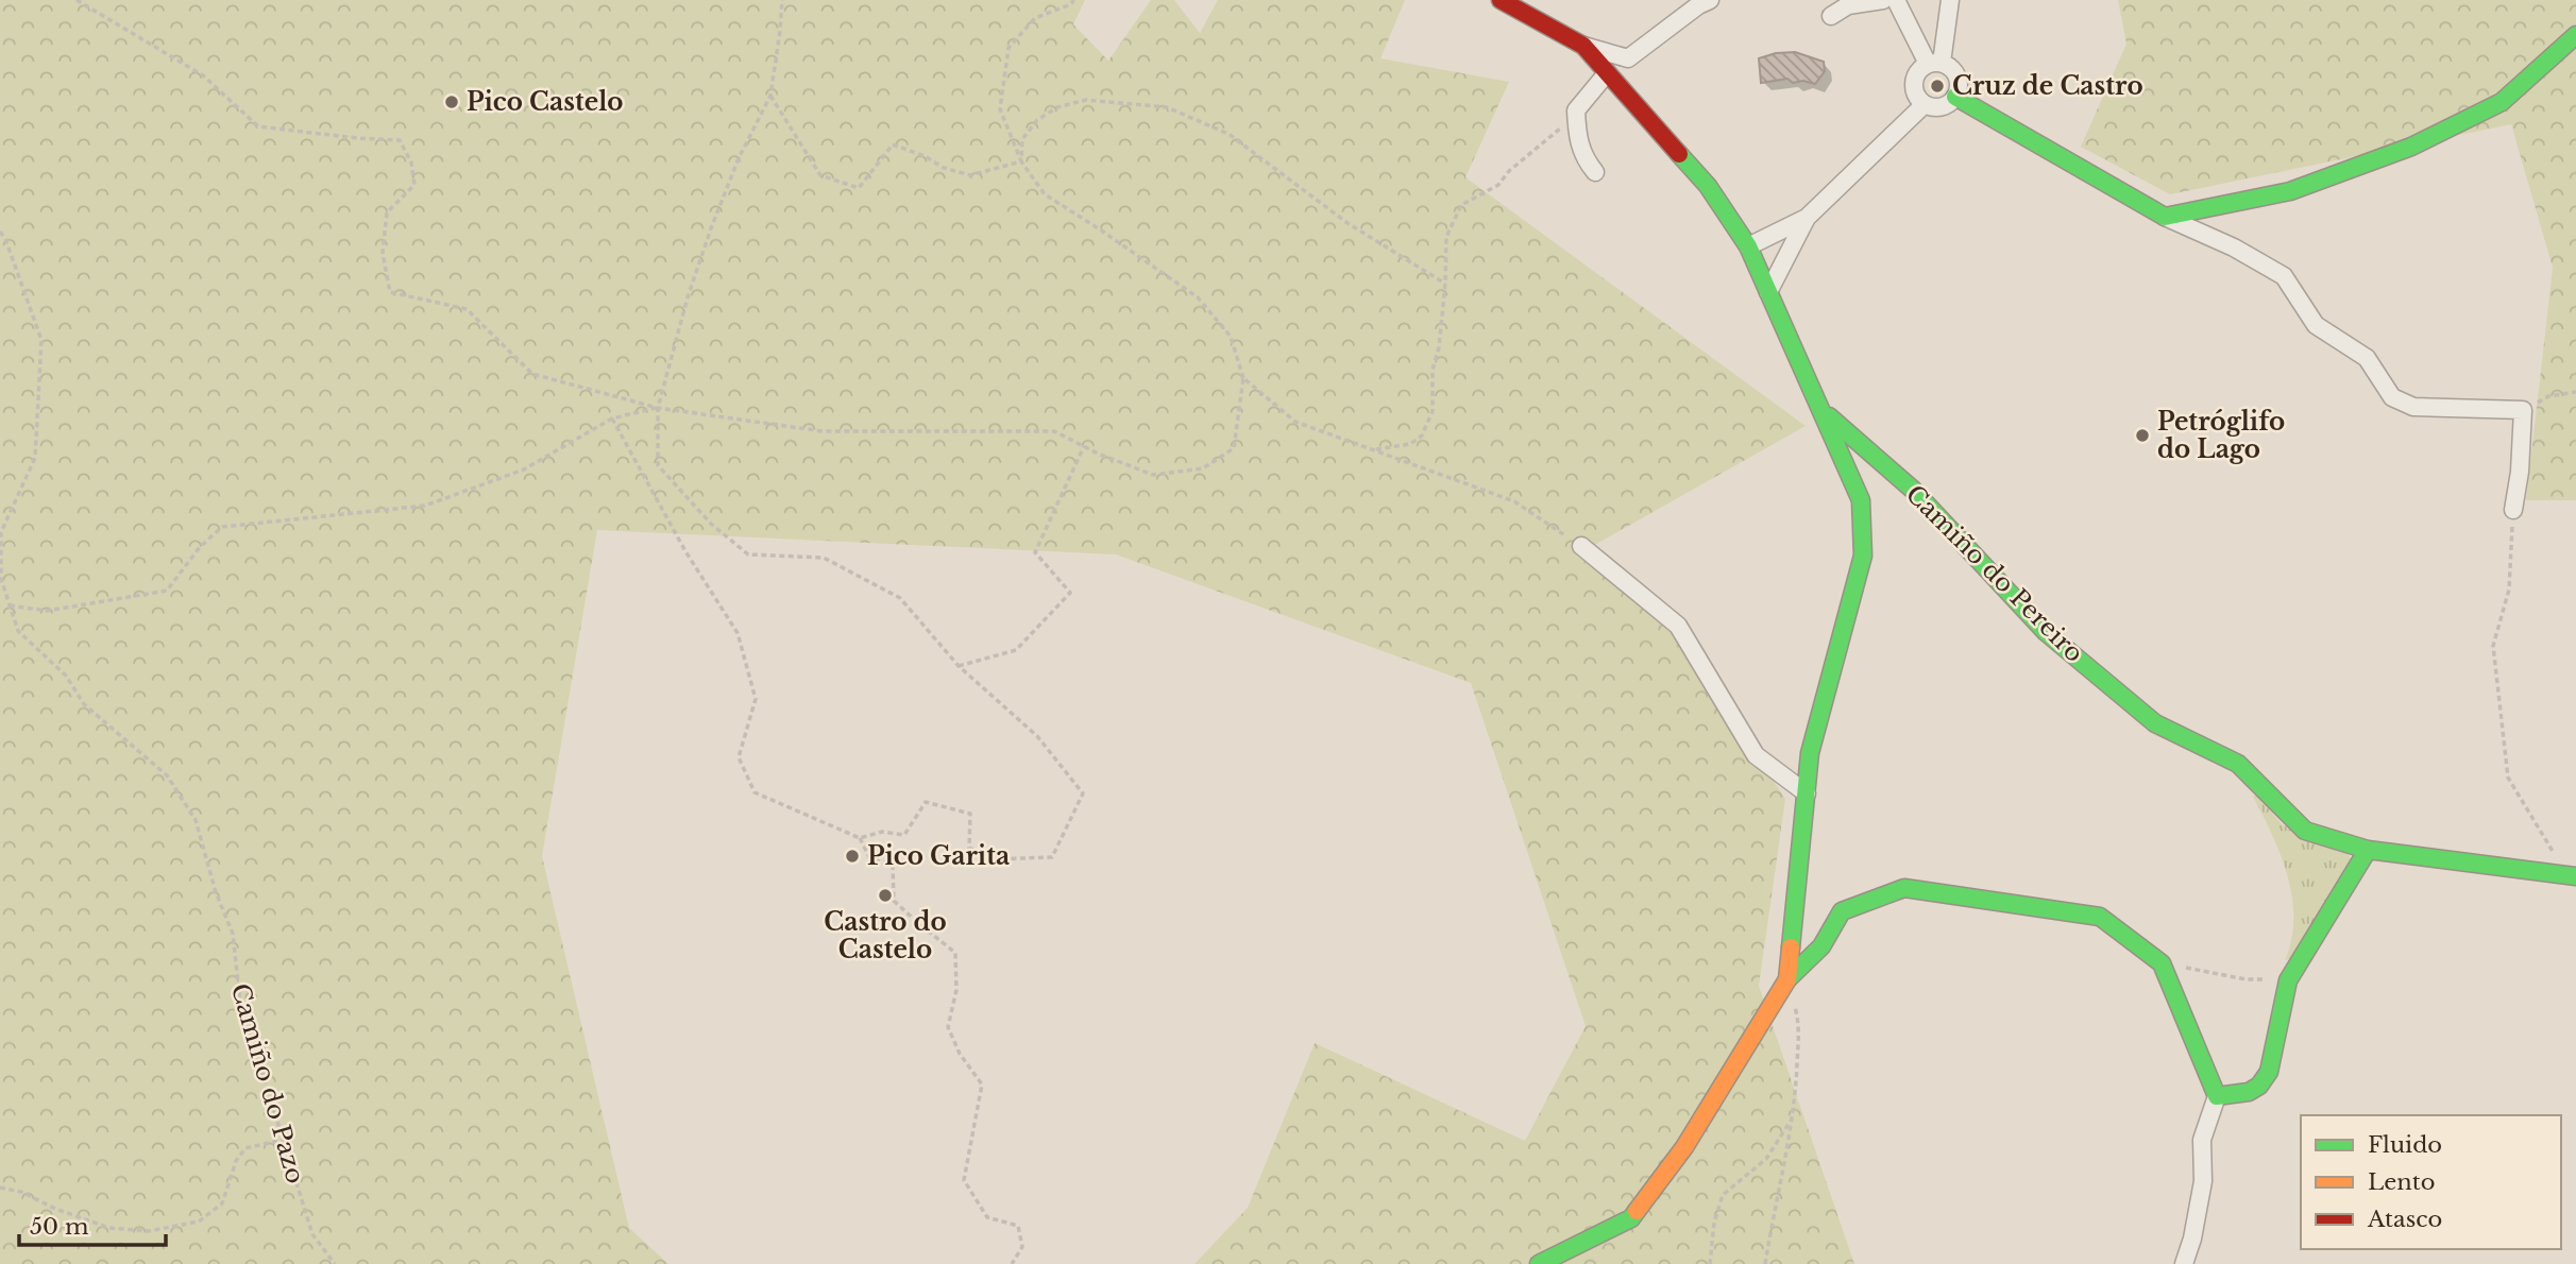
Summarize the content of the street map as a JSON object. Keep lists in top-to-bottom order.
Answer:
{
  "streets": {
    "street": ["Camiño do Pereiro"],
    "path": ["Camiño do Pazo"]
  },
  "places": [
    "Cruz de Castro",
    "Pico Castelo",
    "Petróglifo do Lago",
    "Pico Garita",
    "Castro do Castelo"
  ],
  "legend": ["Fluido", "Lento", "Atasco"],
  "scale_bar": "50 m"
}
